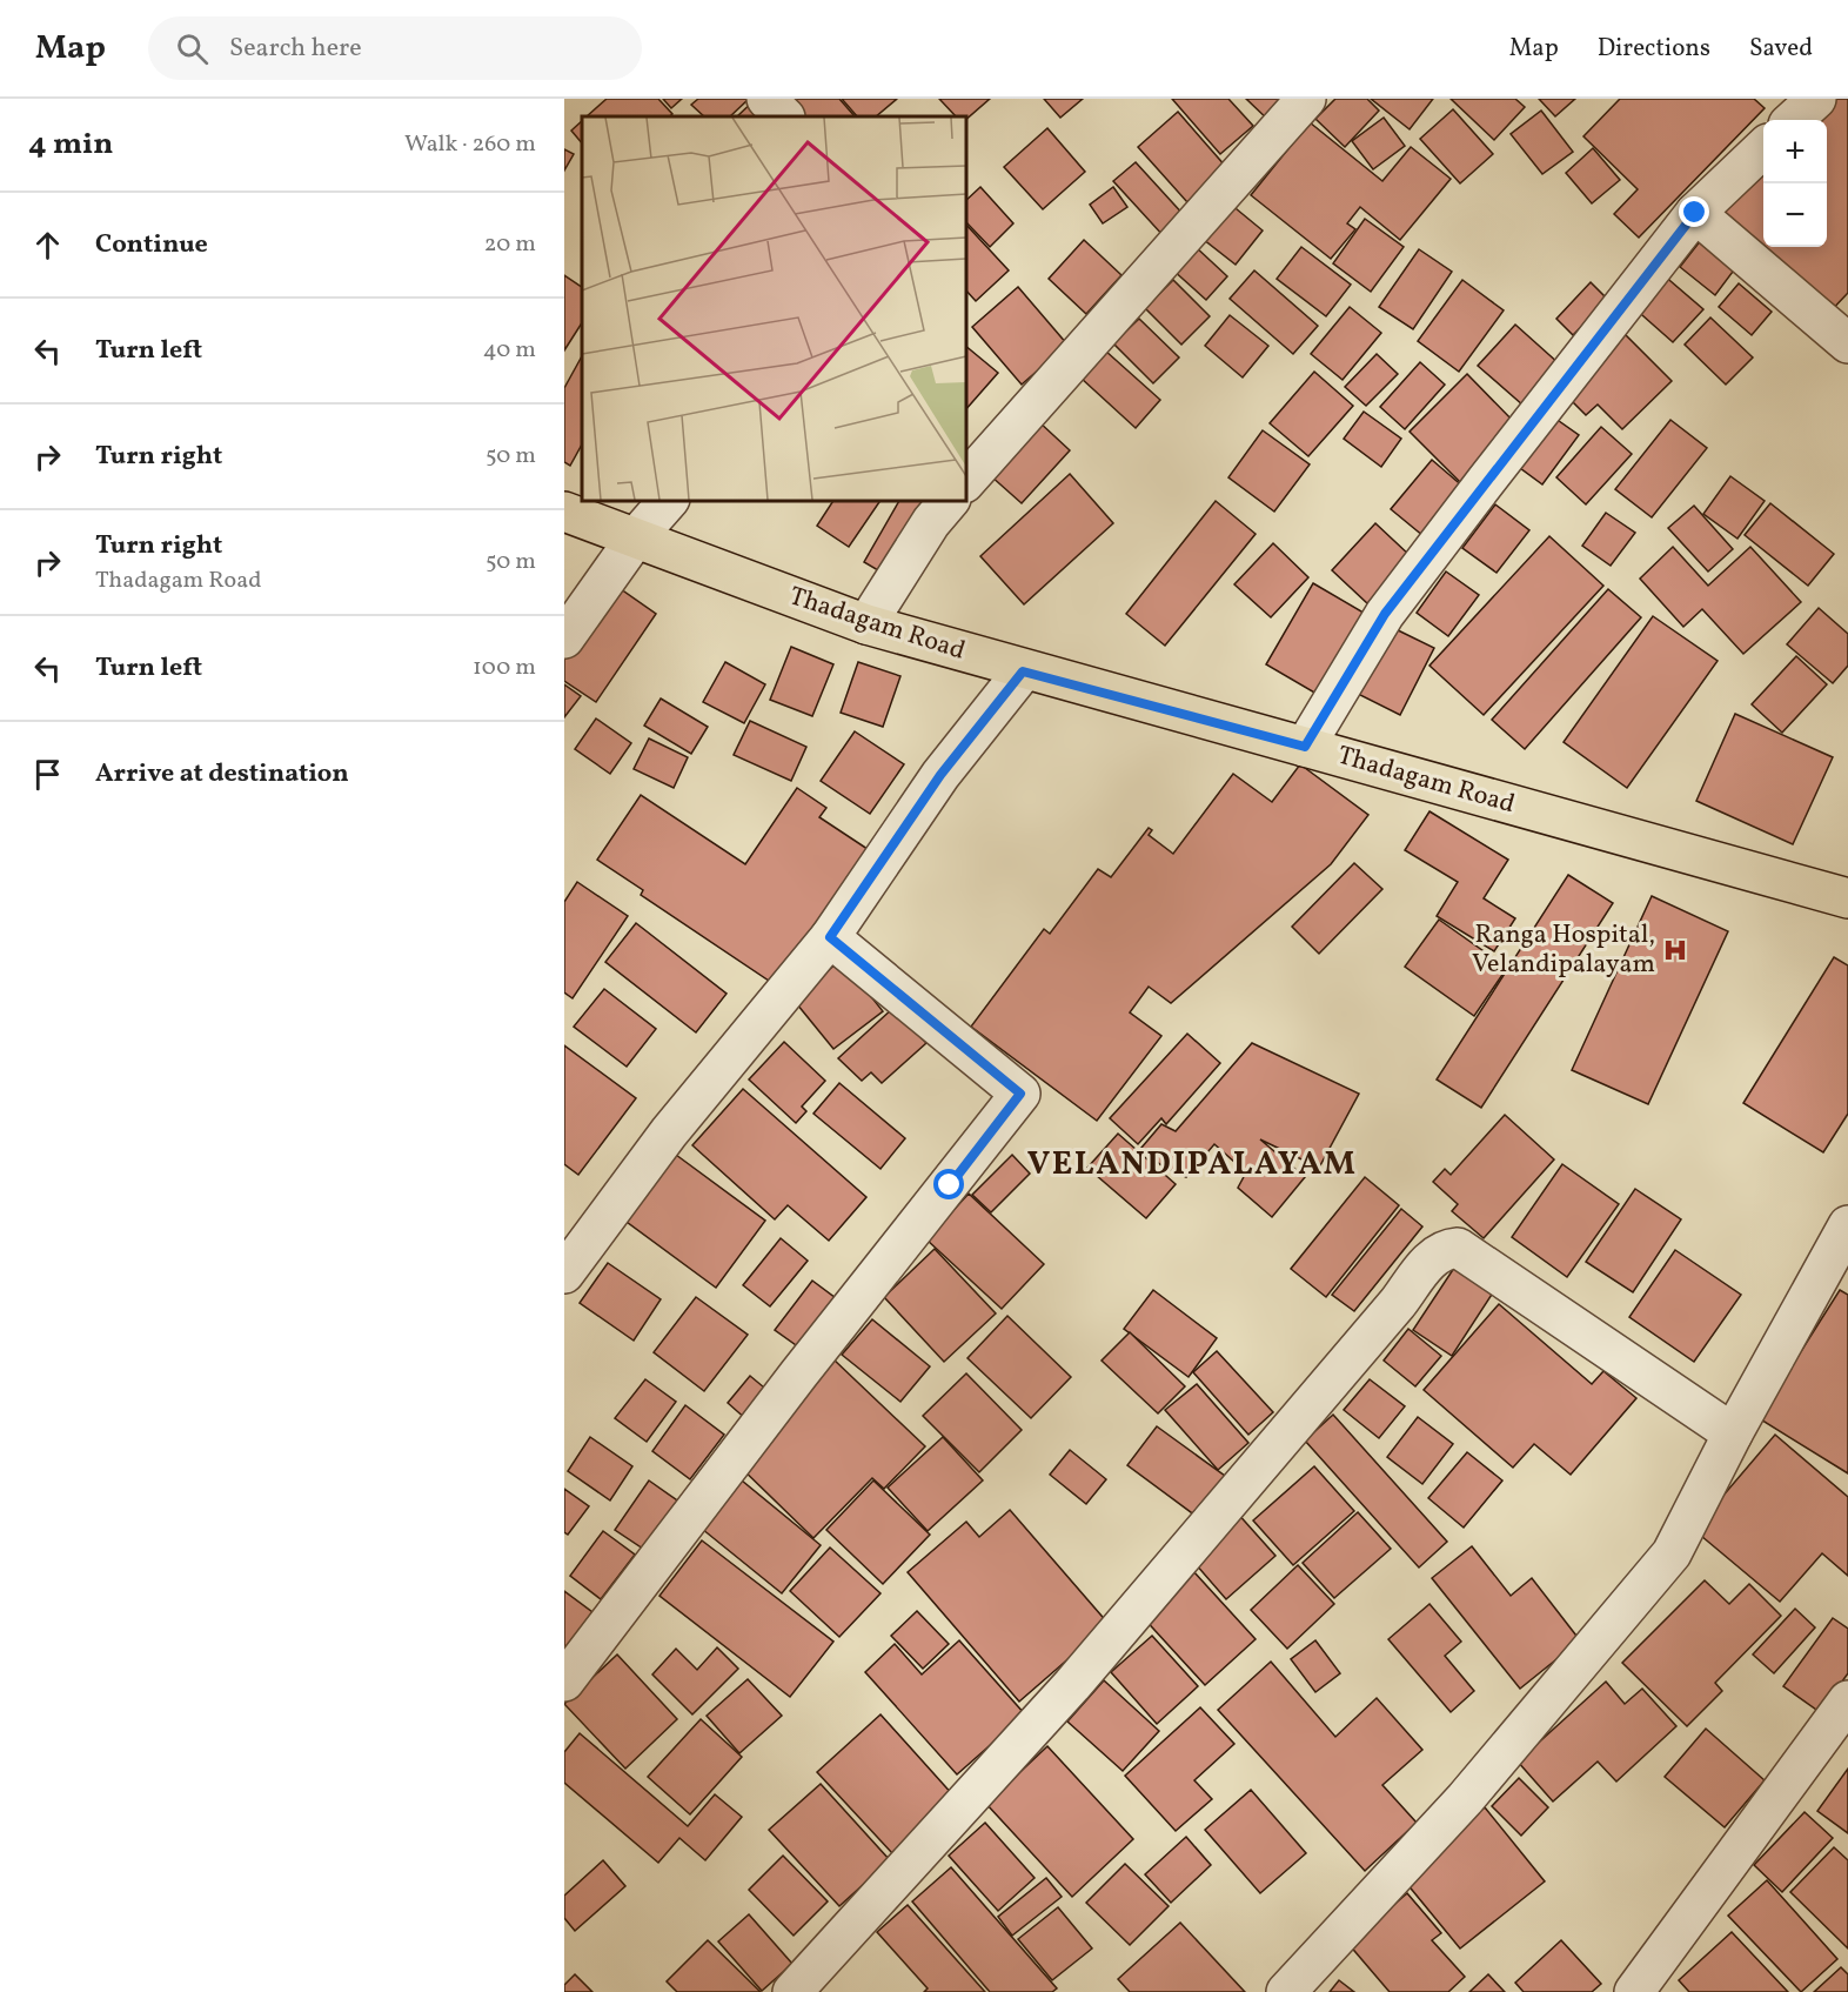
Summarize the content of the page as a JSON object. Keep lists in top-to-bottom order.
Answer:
{
  "streets": {
    "main road": ["Thadagam Road"]
  },
  "districts": ["VELANDIPALAYAM"],
  "places": {
    "hospital": ["Ranga Hospital, Velandipalayam"]
  },
  "page": {
    "header": "Map",
    "search": "Search here",
    "nav": ["Map", "Directions", "Saved"],
    "heading": ["4 min", "Walk · 260 m"],
    "map_buttons": ["+", "−"],
    "list": [
      ["Continue", "20 m"],
      ["Turn left", "40 m"],
      ["Turn right", "50 m"],
      ["Turn right", "Thadagam Road", "50 m"],
      ["Turn left", "100 m"],
      "Arrive at destination"
    ]
  }
}
